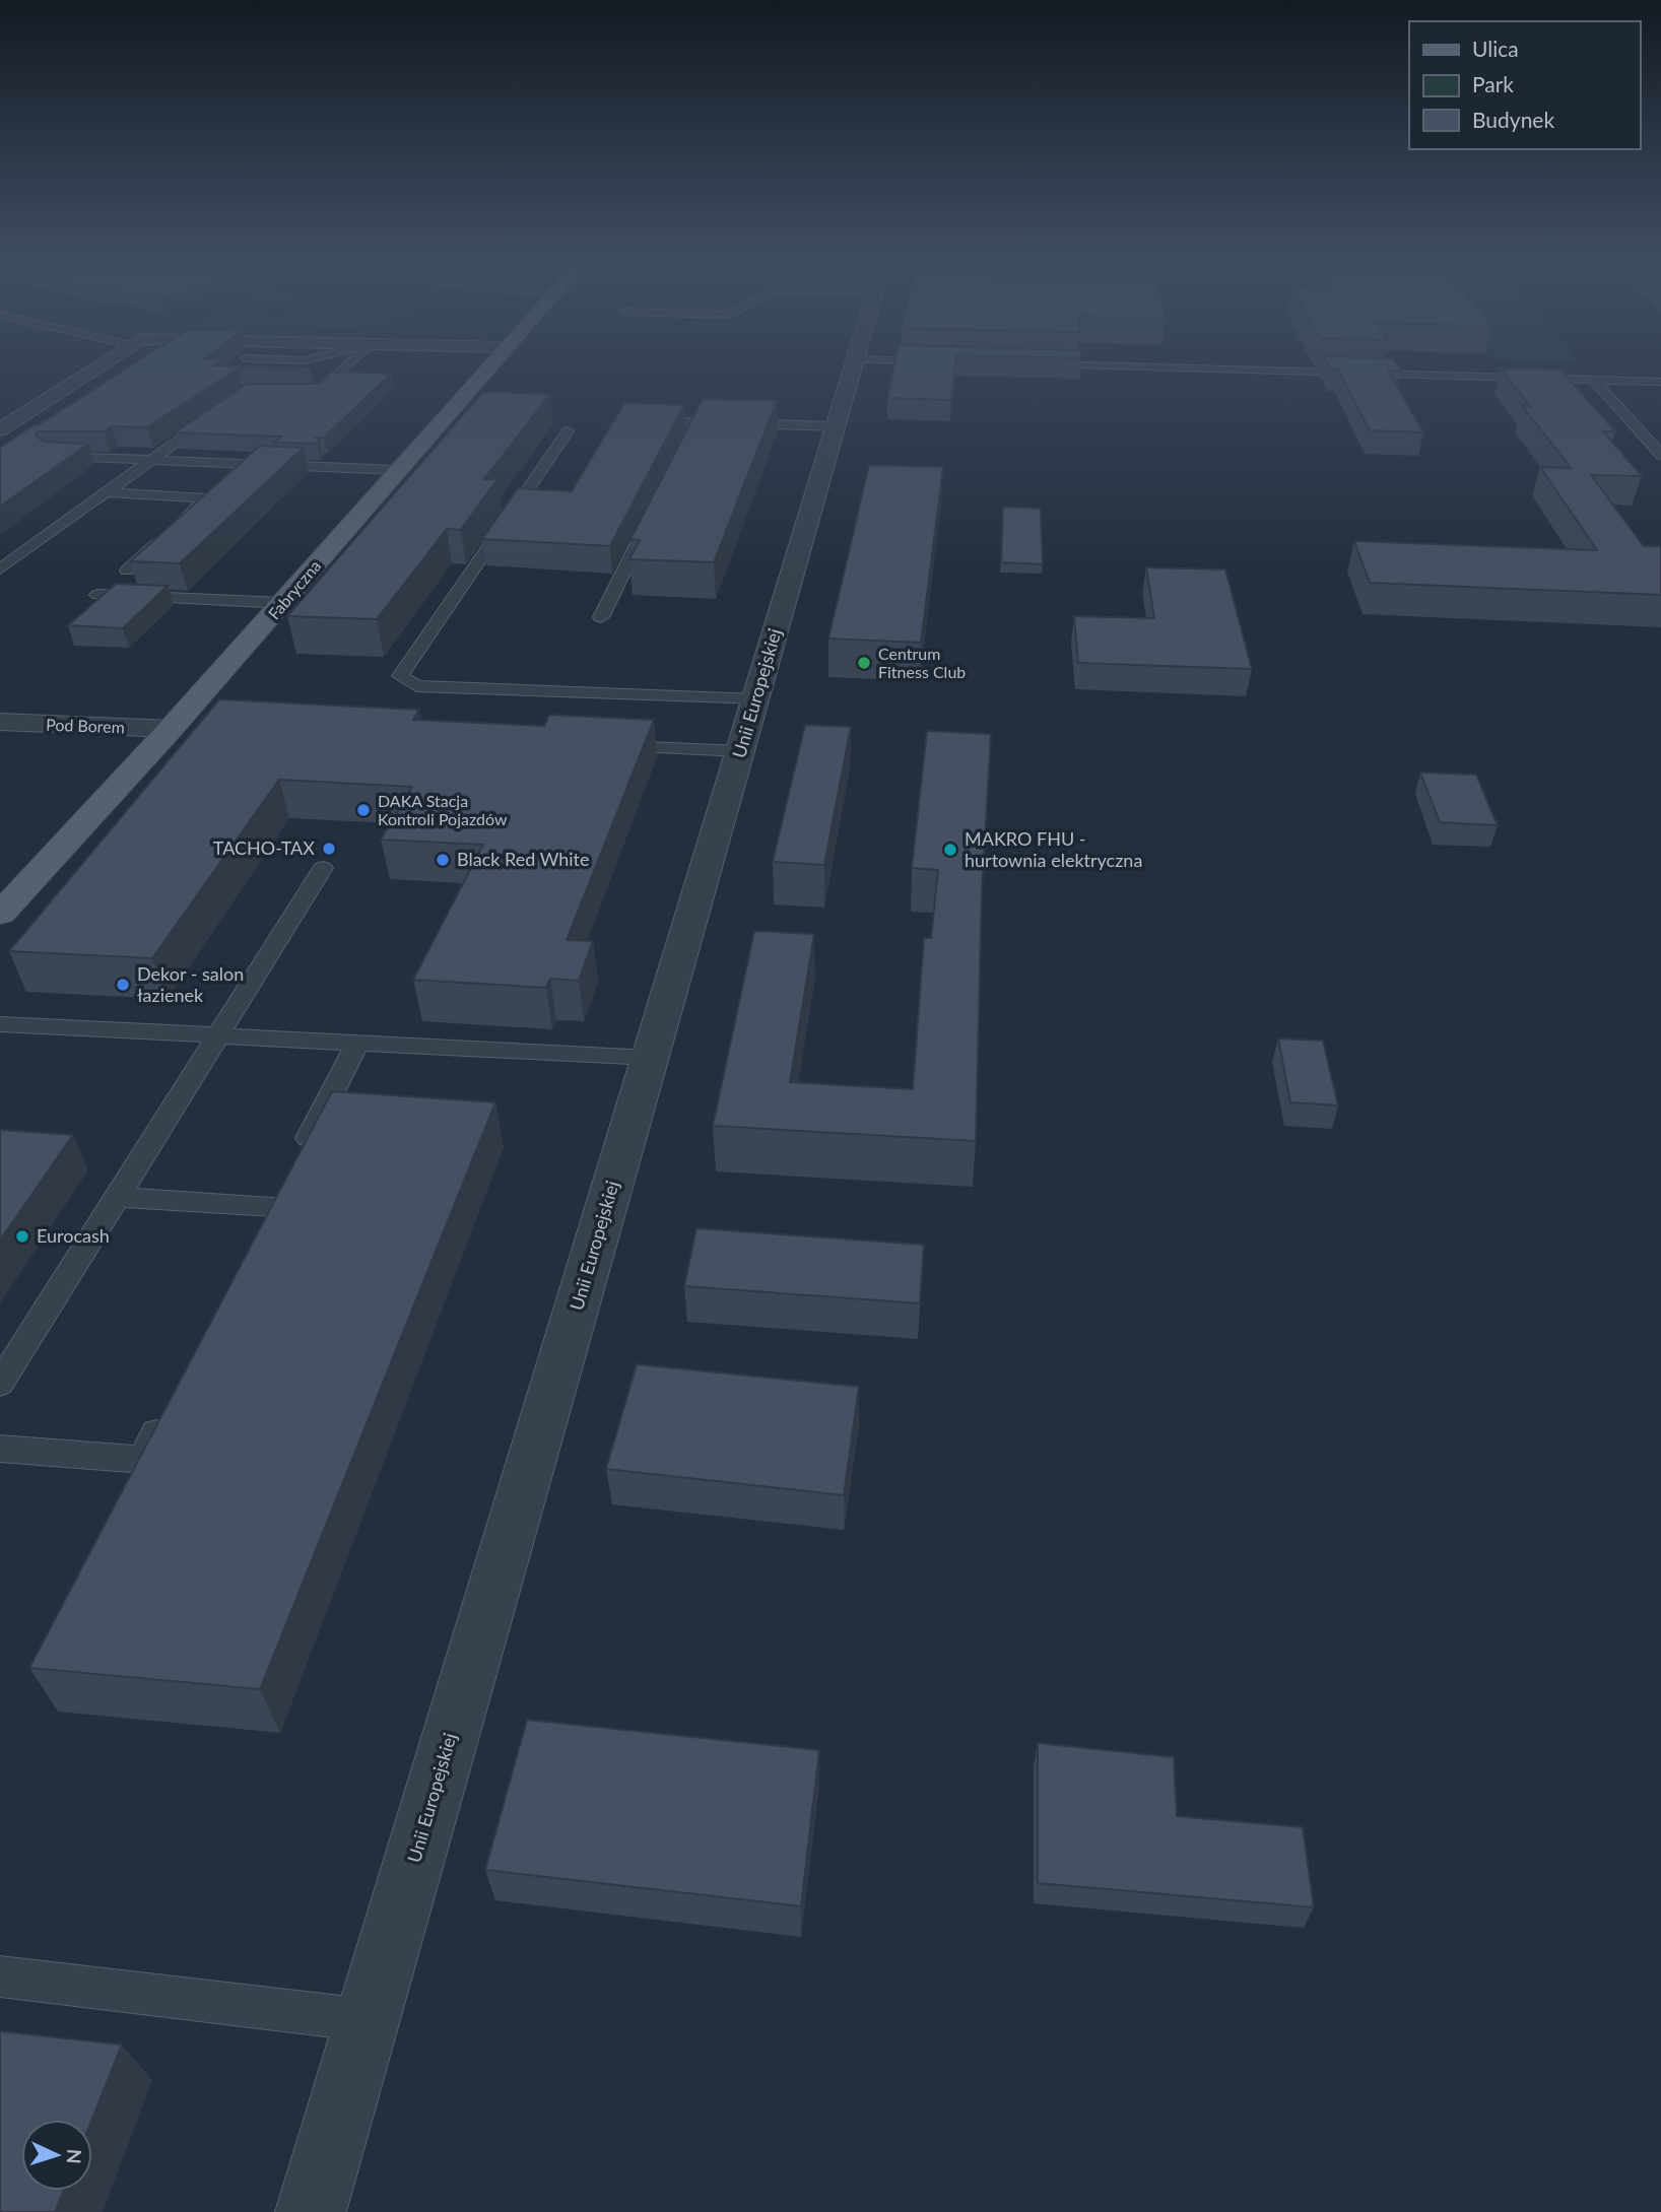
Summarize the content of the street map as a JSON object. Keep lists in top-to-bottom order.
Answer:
{
  "streets": {
    "main road": ["Fabryczna"],
    "street": ["Unii Europejskiej", "Pod Borem"]
  },
  "crossings": [
    ["Fabryczna", "Pod Borem"]
  ],
  "places": [
    "Centrum Fitness Club",
    "DAKA Stacja Kontroli Pojazdów",
    "TACHO-TAX",
    "MAKRO FHU - hurtownia elektryczna",
    "Black Red White",
    "Dekor - salon łazienek",
    "Eurocash"
  ],
  "legend": ["Ulica", "Park", "Budynek"],
  "north": "right"
}
